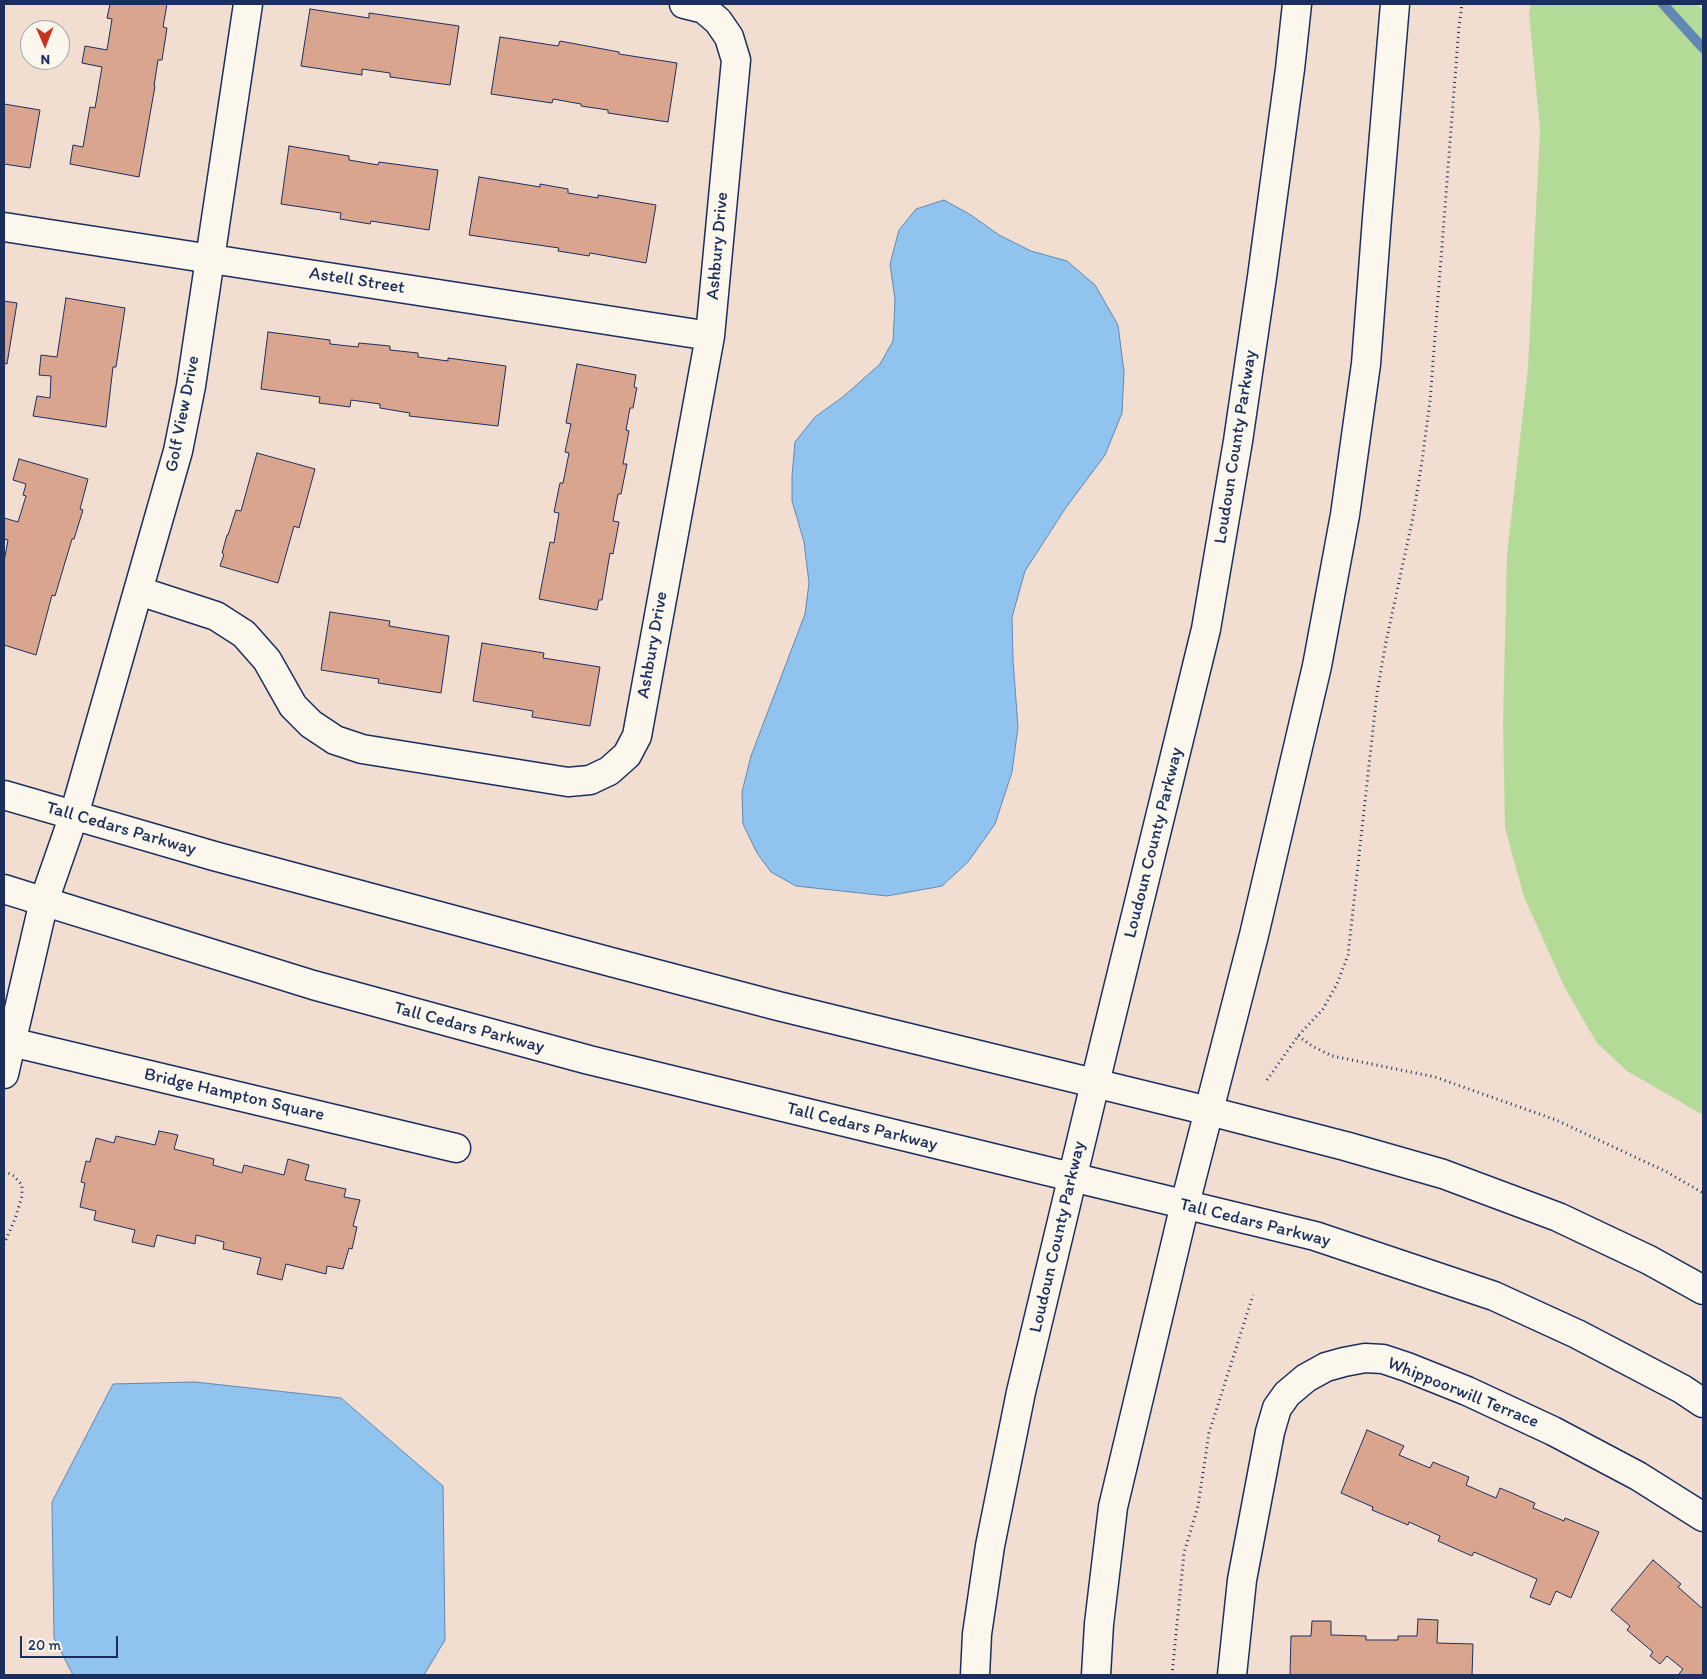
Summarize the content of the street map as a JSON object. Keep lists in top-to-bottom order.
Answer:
{
  "streets": {
    "main road": [
      "Ashbury Drive",
      "Astell Street",
      "Golf View Drive",
      "Loudoun County Parkway",
      "Tall Cedars Parkway",
      "Bridge Hampton Square",
      "Whippoorwill Terrace"
    ]
  },
  "crossings": [
    ["Ashbury Drive", "Astell Street"],
    ["Ashbury Drive", "Golf View Drive"],
    ["Astell Street", "Golf View Drive"],
    ["Golf View Drive", "Tall Cedars Parkway"],
    ["Golf View Drive", "Bridge Hampton Square"],
    ["Loudoun County Parkway", "Tall Cedars Parkway"]
  ],
  "scale_bar": "20 m",
  "north": "bottom"
}
